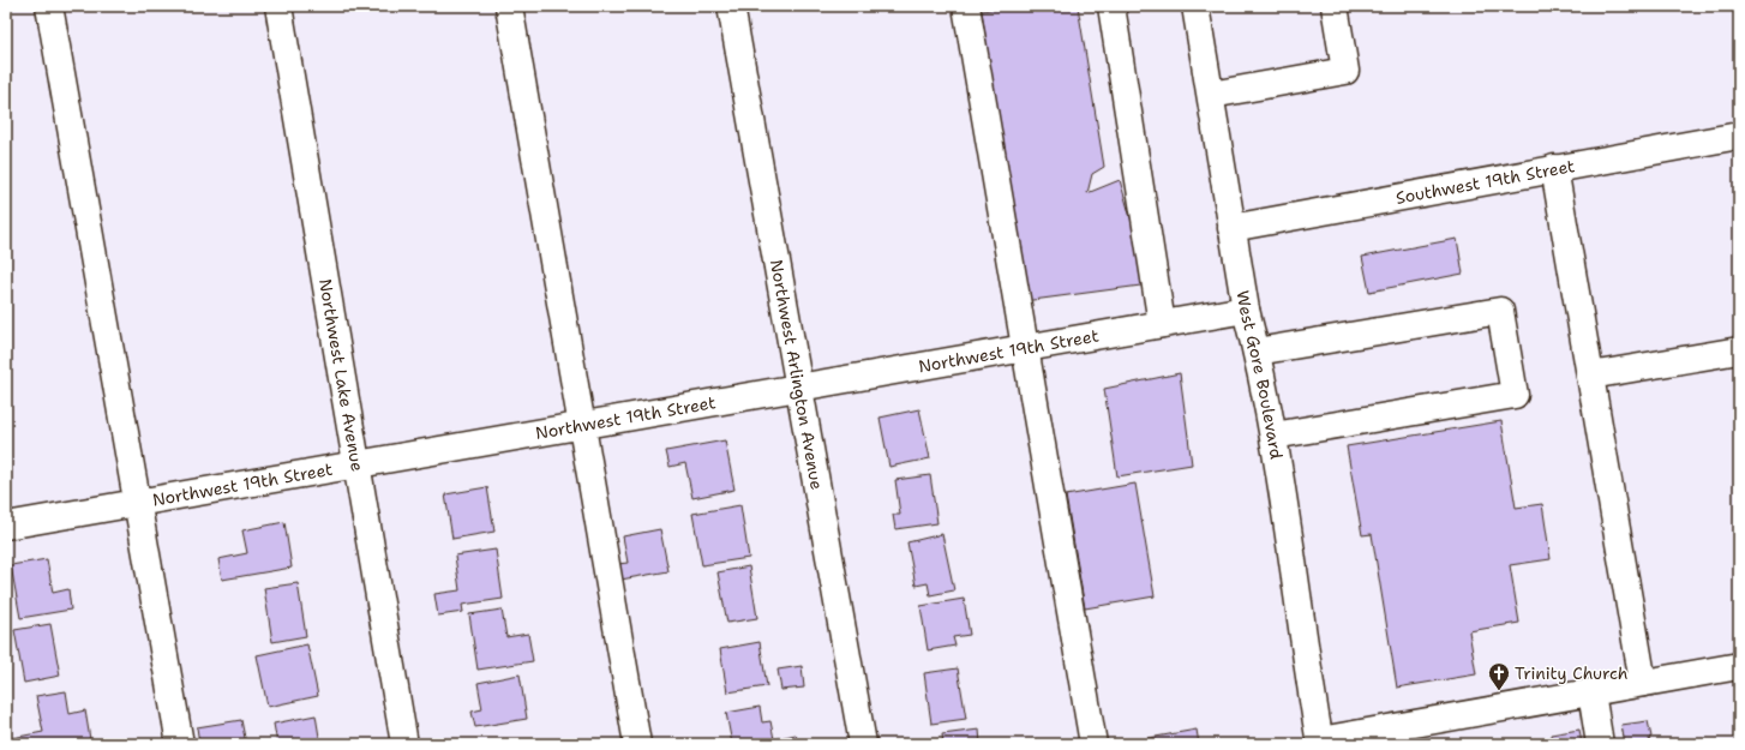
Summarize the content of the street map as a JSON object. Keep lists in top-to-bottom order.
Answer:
{
  "streets": {
    "street": [
      "Southwest 19th Street",
      "Northwest 19th Street",
      "Northwest Arlington Avenue",
      "West Gore Boulevard",
      "Northwest Lake Avenue"
    ]
  },
  "crossings": [
    ["Southwest 19th Street", "West Gore Boulevard"],
    ["Northwest 19th Street", "Northwest Arlington Avenue"],
    ["Northwest 19th Street", "West Gore Boulevard"],
    ["Northwest 19th Street", "Northwest Lake Avenue"]
  ],
  "places": {
    "church": ["Trinity Church"]
  }
}
